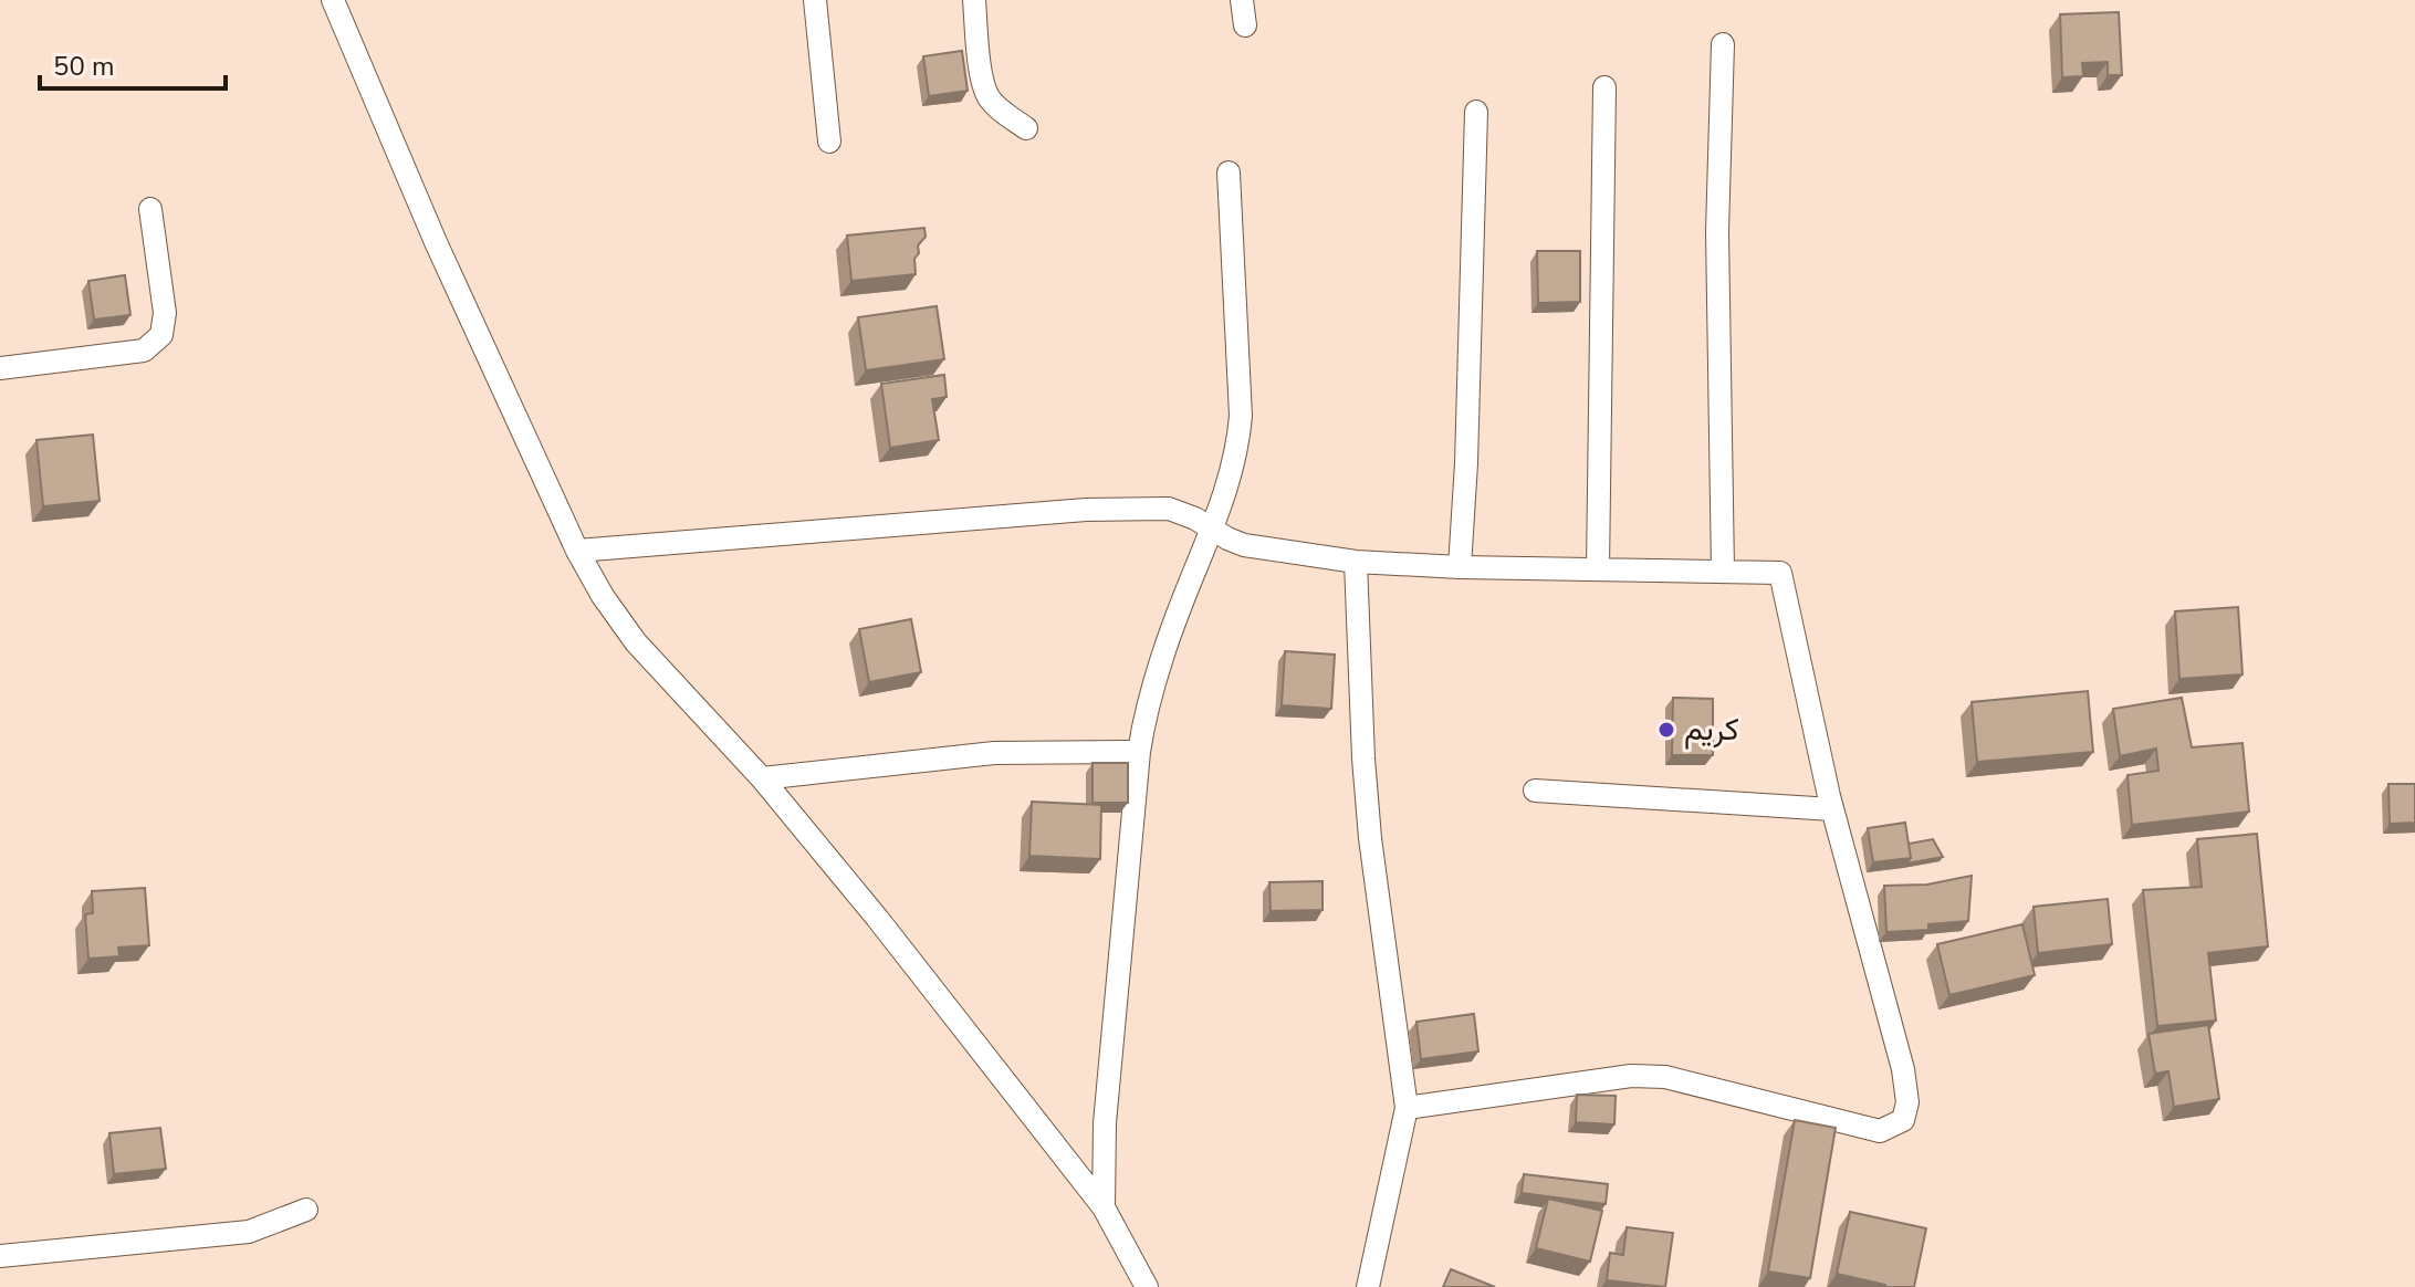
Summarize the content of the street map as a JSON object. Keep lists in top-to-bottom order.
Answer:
{
  "places": ["كريم"],
  "scale_bar": "50 m"
}
